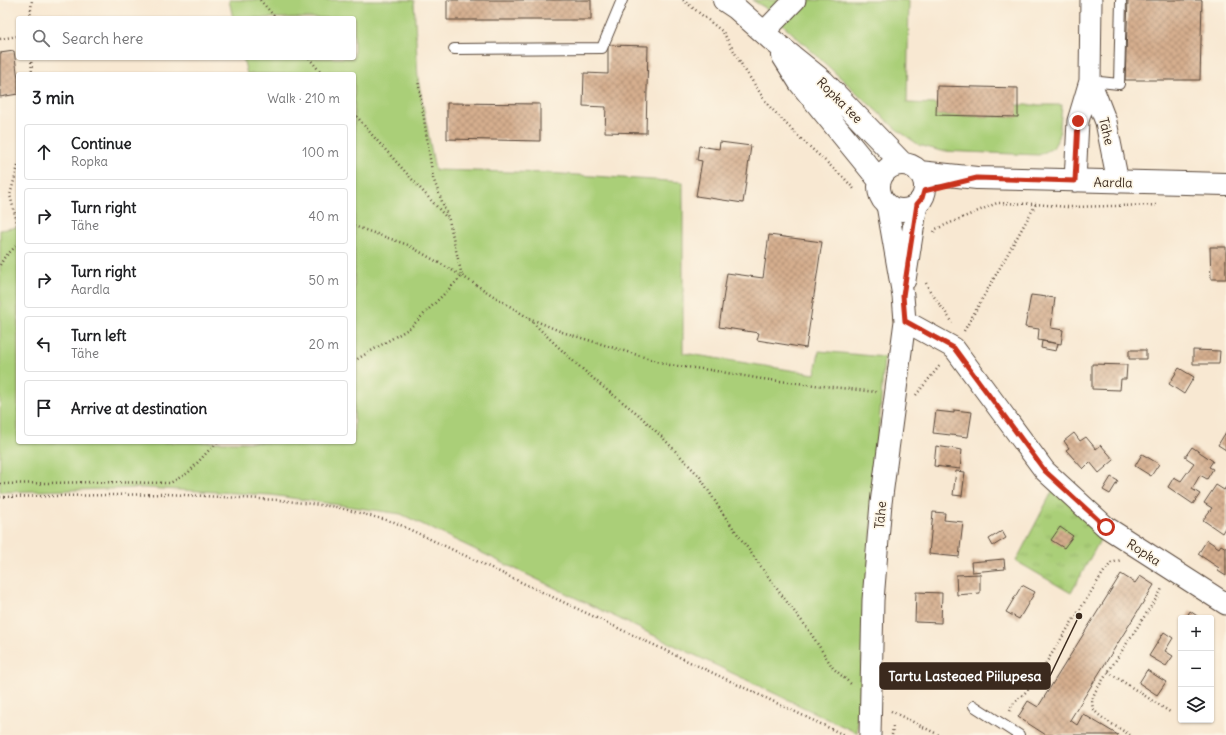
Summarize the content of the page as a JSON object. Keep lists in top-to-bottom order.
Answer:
{
  "streets": {
    "street": [
      "Ropka tee",
      "Tähe",
      "Aardla",
      "Ropka"
    ]
  },
  "crossings": [
    ["Ropka tee", "Tähe"],
    ["Ropka tee", "Aardla"],
    ["Tähe", "Aardla"],
    ["Tähe", "Ropka"]
  ],
  "places": ["Tartu Lasteaed Piilupesa"],
  "page": {
    "search": "Search here",
    "heading": ["3 min", "Walk · 210 m"],
    "list": [
      ["Continue", "Ropka", "100 m"],
      ["Turn right", "Tähe", "40 m"],
      ["Turn right", "Aardla", "50 m"],
      ["Turn left", "Tähe", "20 m"],
      "Arrive at destination"
    ],
    "map_buttons": ["+", "−"]
  }
}
